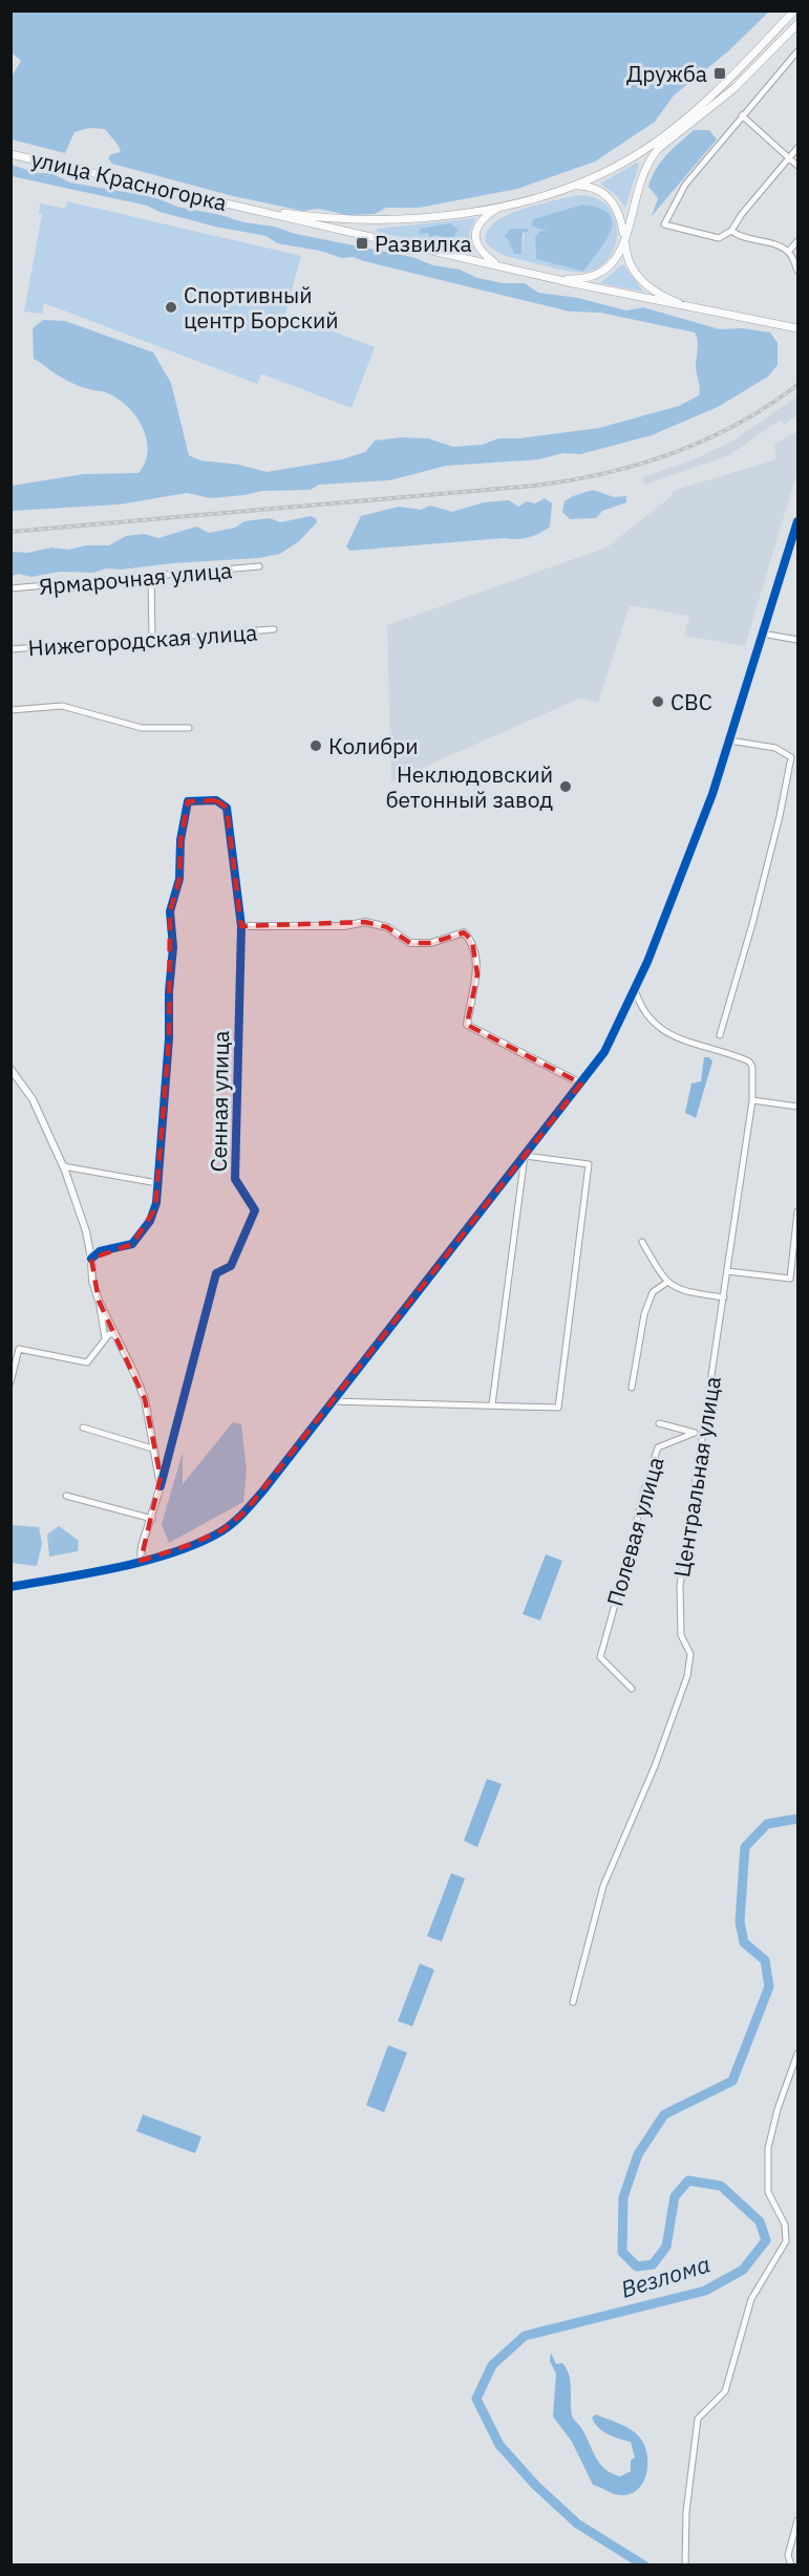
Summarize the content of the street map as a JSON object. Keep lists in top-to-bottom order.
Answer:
{
  "streets": {
    "main road": ["улица Красногорка"],
    "street": [
      "Ярмарочная улица",
      "Нижегородская улица",
      "Сенная улица",
      "Центральная улица",
      "Полевая улица"
    ]
  },
  "water": ["Везлома"],
  "places": {
    "transit": ["Дружба", "Развилка"],
    "other": [
      "Спортивный центр Борский",
      "СВС",
      "Колибри",
      "Неклюдовский бетонный завод"
    ]
  }
}
